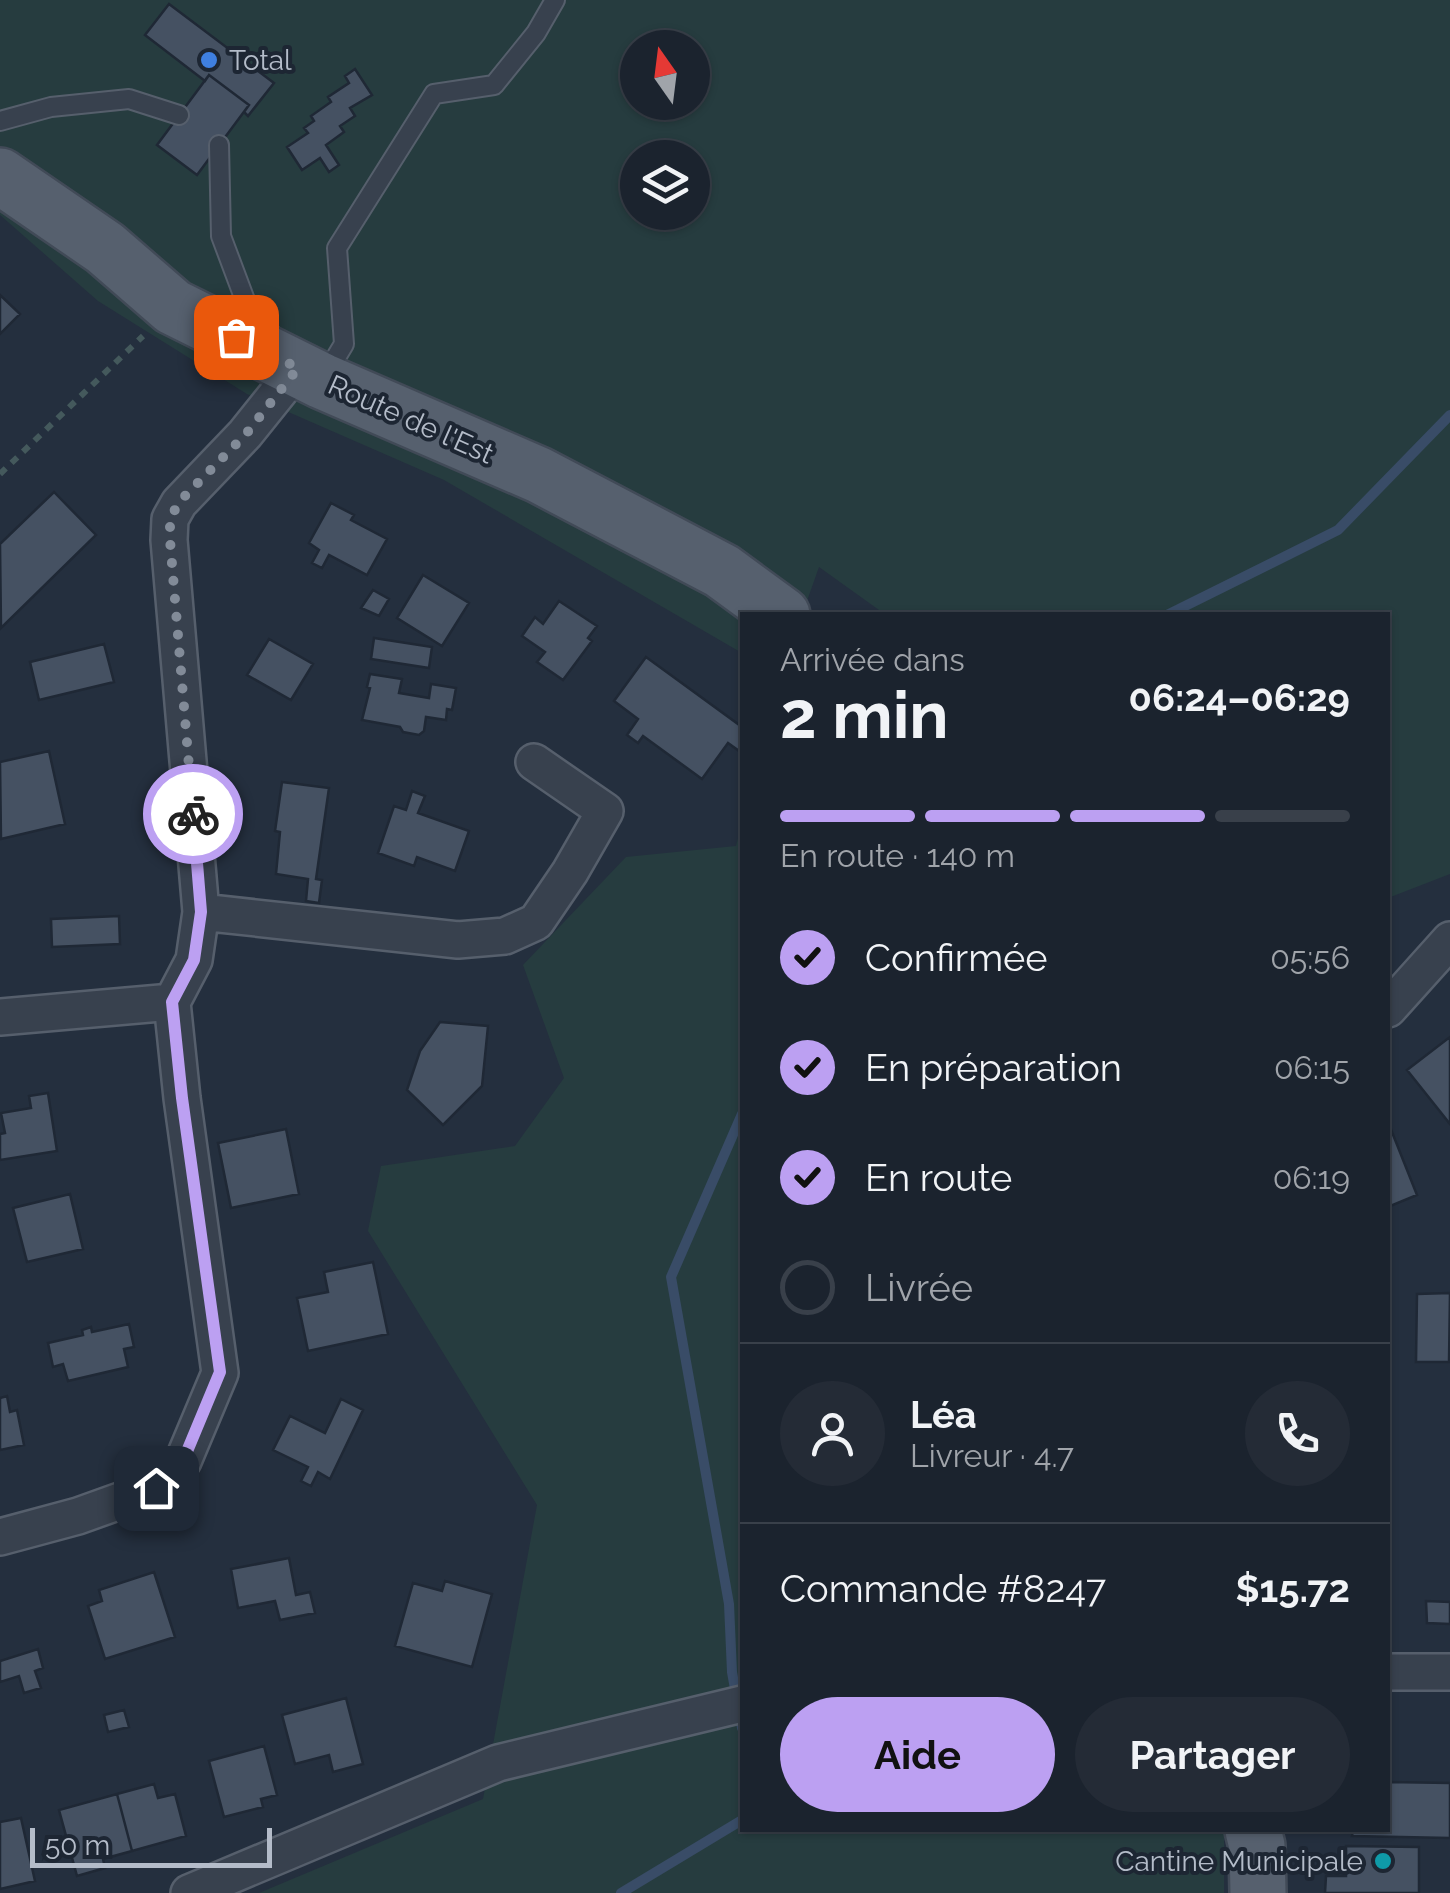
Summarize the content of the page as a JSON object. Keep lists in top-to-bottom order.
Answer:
{
  "streets": {
    "main road": ["Route de l'Est"]
  },
  "places": ["Total", "Cantine Municipale"],
  "scale_bar": "50 m",
  "north": "top",
  "page": {
    "heading": ["2 min", "Arrivée dans", "06:24–06:29"],
    "panel": [
      "Léa",
      "Livreur · 4.7",
      "Commande #8247",
      "$15.72"
    ],
    "bar": "En route · 140 m",
    "list": [
      ["Confirmée", "05:56"],
      ["En préparation", "06:15"],
      ["En route", "06:19"],
      "Livrée"
    ],
    "buttons": ["Aide", "Partager"],
    "scale": "50 m"
  }
}
